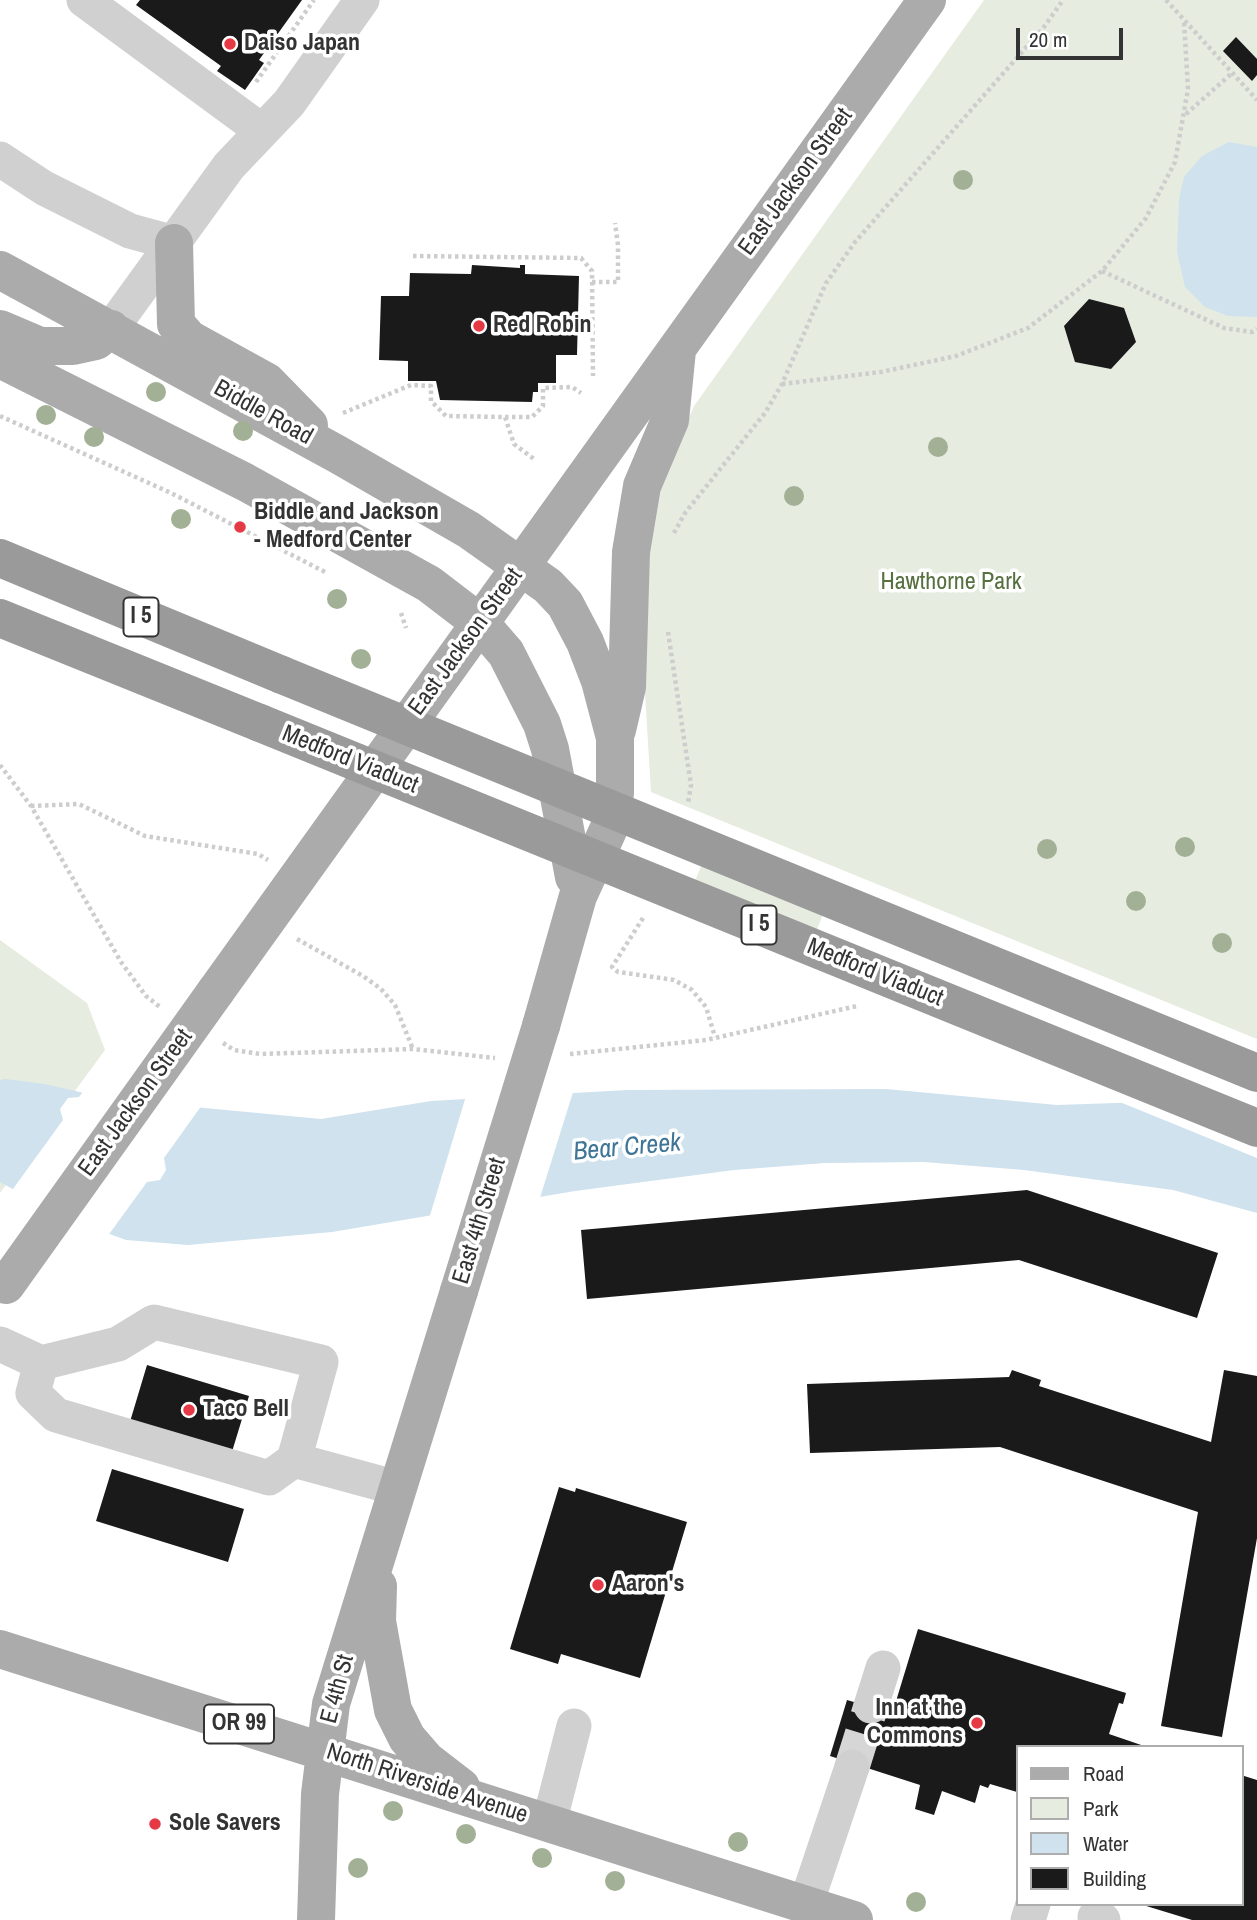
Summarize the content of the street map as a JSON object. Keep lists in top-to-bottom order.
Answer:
{
  "streets": {
    "highway": ["I 5", "Medford Viaduct"],
    "main road": [
      "East Jackson Street",
      "Biddle Road",
      "East 4th Street",
      "E 4th St",
      "OR 99",
      "North Riverside Avenue"
    ]
  },
  "crossings": [
    ["East Jackson Street", "Biddle Road"],
    ["East Jackson Street", "East 4th Street"],
    ["Biddle Road", "East 4th Street"],
    ["East 4th Street", "E 4th St"],
    ["E 4th St", "North Riverside Avenue"]
  ],
  "water": ["Bear Creek"],
  "parks": ["Hawthorne Park"],
  "places": [
    "Daiso Japan",
    "Red Robin",
    "Biddle and Jackson - Medford Center",
    "Taco Bell",
    "Aaron's",
    "Inn at the Commons",
    "Sole Savers"
  ],
  "legend": [
    "Road",
    "Park",
    "Water",
    "Building"
  ],
  "scale_bar": "20 m"
}
